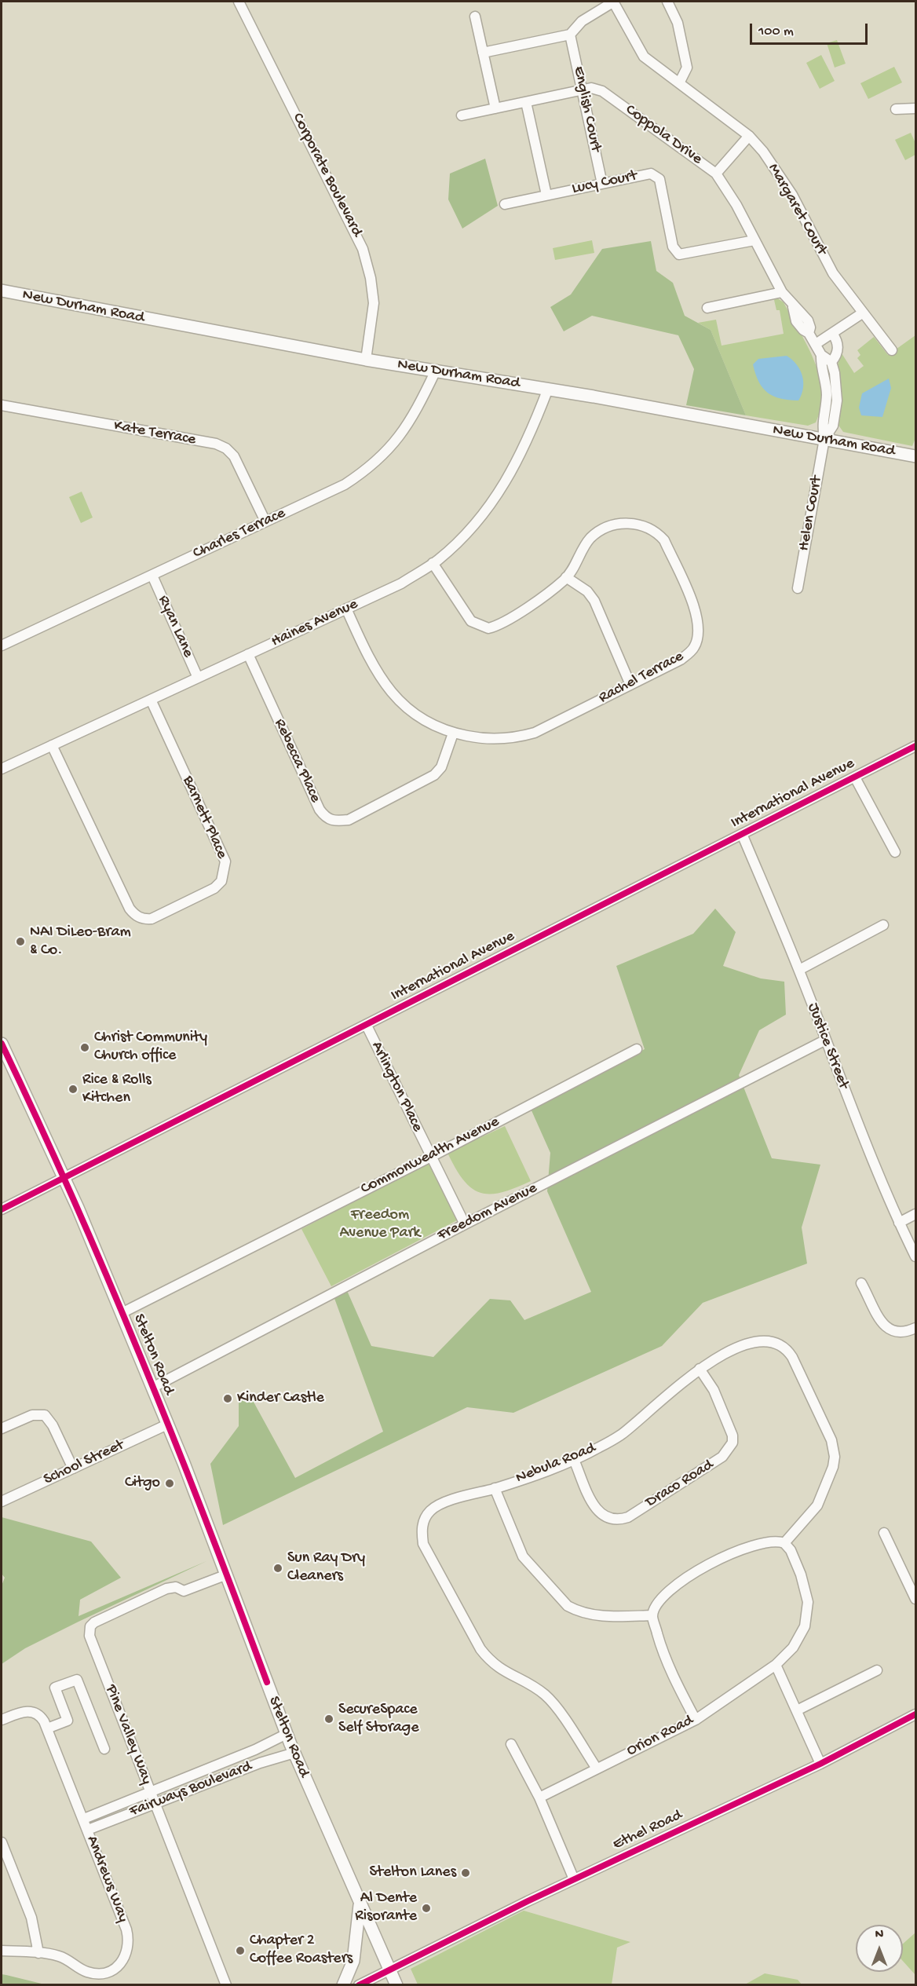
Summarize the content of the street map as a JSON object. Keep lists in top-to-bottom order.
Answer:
{
  "streets": {
    "main road": ["New Durham Road", "Stelton Road"],
    "street": [
      "English Court",
      "Coppola Drive",
      "Corporate Boulevard",
      "Lucy Court",
      "Margaret Court",
      "Kate Terrace",
      "Helen Court",
      "Charles Terrace",
      "Haines Avenue",
      "Ryan Lane",
      "Rachel Terrace",
      "Rebecca Place",
      "International Avenue",
      "Barnett Place",
      "Justice Street",
      "Arlington Place",
      "Commonwealth Avenue",
      "Freedom Avenue",
      "School Street",
      "Nebula Road",
      "Draco Road",
      "Pine Valley Way",
      "Orion Road",
      "Fairways Boulevard",
      "Ethel Road",
      "Andrews Way"
    ]
  },
  "crossings": [
    ["English Court", "Coppola Drive"],
    ["English Court", "Lucy Court"],
    ["Coppola Drive", "Lucy Court"],
    ["Coppola Drive", "New Durham Road"],
    ["Coppola Drive", "Helen Court"],
    ["Corporate Boulevard", "New Durham Road"],
    ["New Durham Road", "Helen Court"],
    ["New Durham Road", "Charles Terrace"],
    ["New Durham Road", "Haines Avenue"],
    ["Kate Terrace", "Charles Terrace"],
    ["Charles Terrace", "Ryan Lane"],
    ["Haines Avenue", "Ryan Lane"],
    ["Haines Avenue", "Rachel Terrace"],
    ["Haines Avenue", "Rebecca Place"],
    ["Haines Avenue", "Barnett Place"],
    ["Rachel Terrace", "Rebecca Place"],
    ["International Avenue", "Justice Street"],
    ["International Avenue", "Arlington Place"],
    ["International Avenue", "Stelton Road"],
    ["Justice Street", "Freedom Avenue"],
    ["Arlington Place", "Commonwealth Avenue"],
    ["Arlington Place", "Freedom Avenue"],
    ["Commonwealth Avenue", "Stelton Road"],
    ["Freedom Avenue", "Stelton Road"],
    ["Stelton Road", "School Street"],
    ["Stelton Road", "Pine Valley Way"],
    ["Stelton Road", "Fairways Boulevard"],
    ["Stelton Road", "Ethel Road"],
    ["Nebula Road", "Draco Road"],
    ["Nebula Road", "Orion Road"],
    ["Pine Valley Way", "Fairways Boulevard"],
    ["Fairways Boulevard", "Andrews Way"]
  ],
  "parks": ["Freedom Avenue Park"],
  "places": [
    "NAI DiLeo-Bram & Co.",
    "Christ Community Church office",
    "Rice & Rolls Kitchen",
    "Kinder Castle",
    "Citgo",
    "Sun Ray Dry Cleaners",
    "SecureSpace Self Storage",
    "Stelton Lanes",
    "Al Dente Risorante",
    "Chapter 2 Coffee Roasters"
  ],
  "scale_bar": "100 m",
  "north": "top"
}
